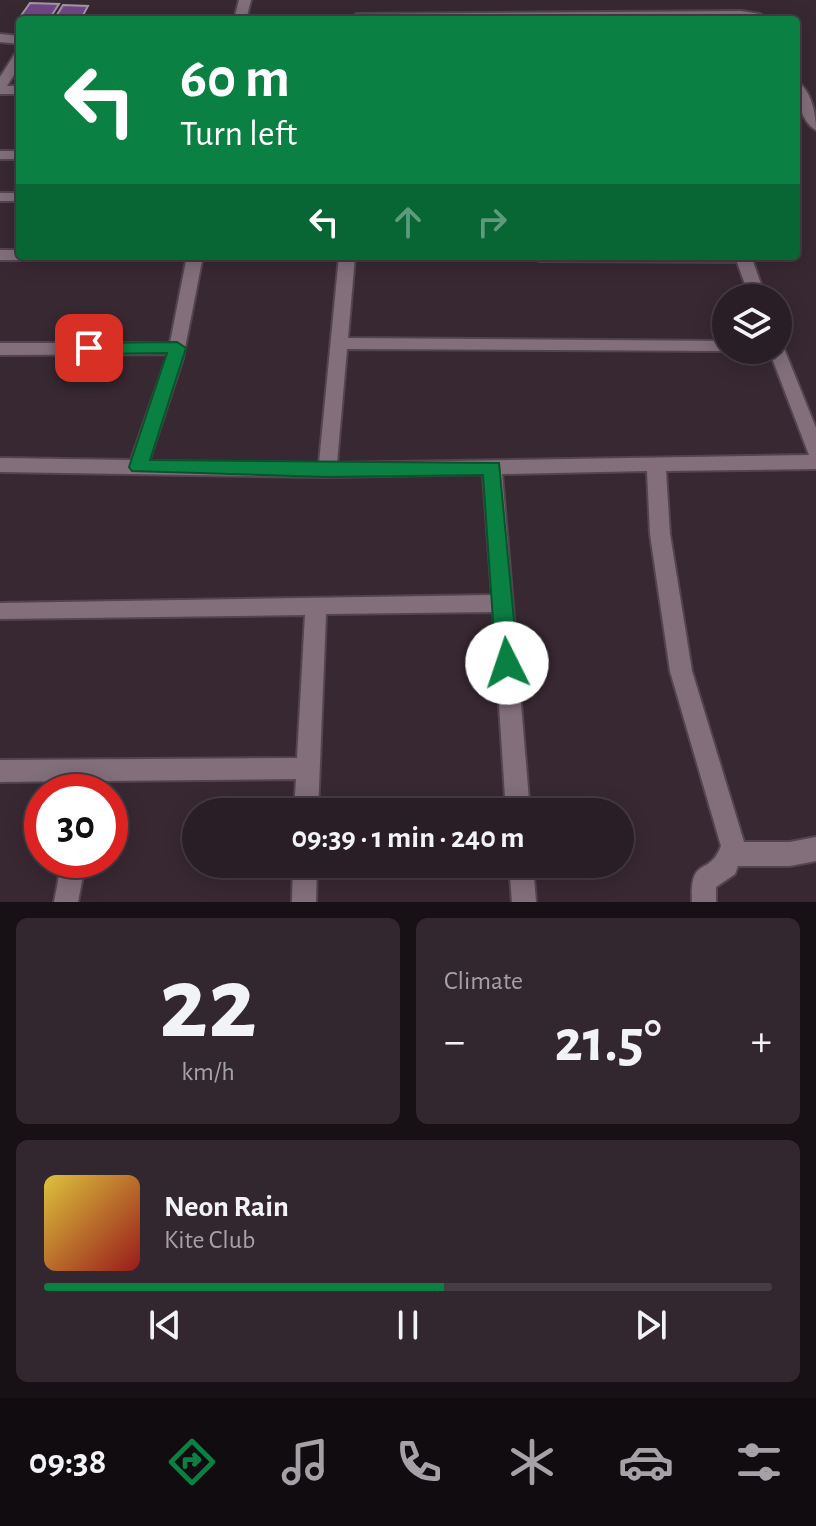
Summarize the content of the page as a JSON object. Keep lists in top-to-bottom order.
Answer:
{
  "page": {
    "turn": ["60 m", "Turn left"],
    "limit": "30",
    "trip": "09:39 · 1 min · 240 m",
    "tile": [
      ["22", "km/h"],
      "Climate"
    ],
    "heat": ["−", "21.5°", "+"],
    "song": ["Neon Rain", "Kite Club"],
    "tabs": "09:38"
  }
}
